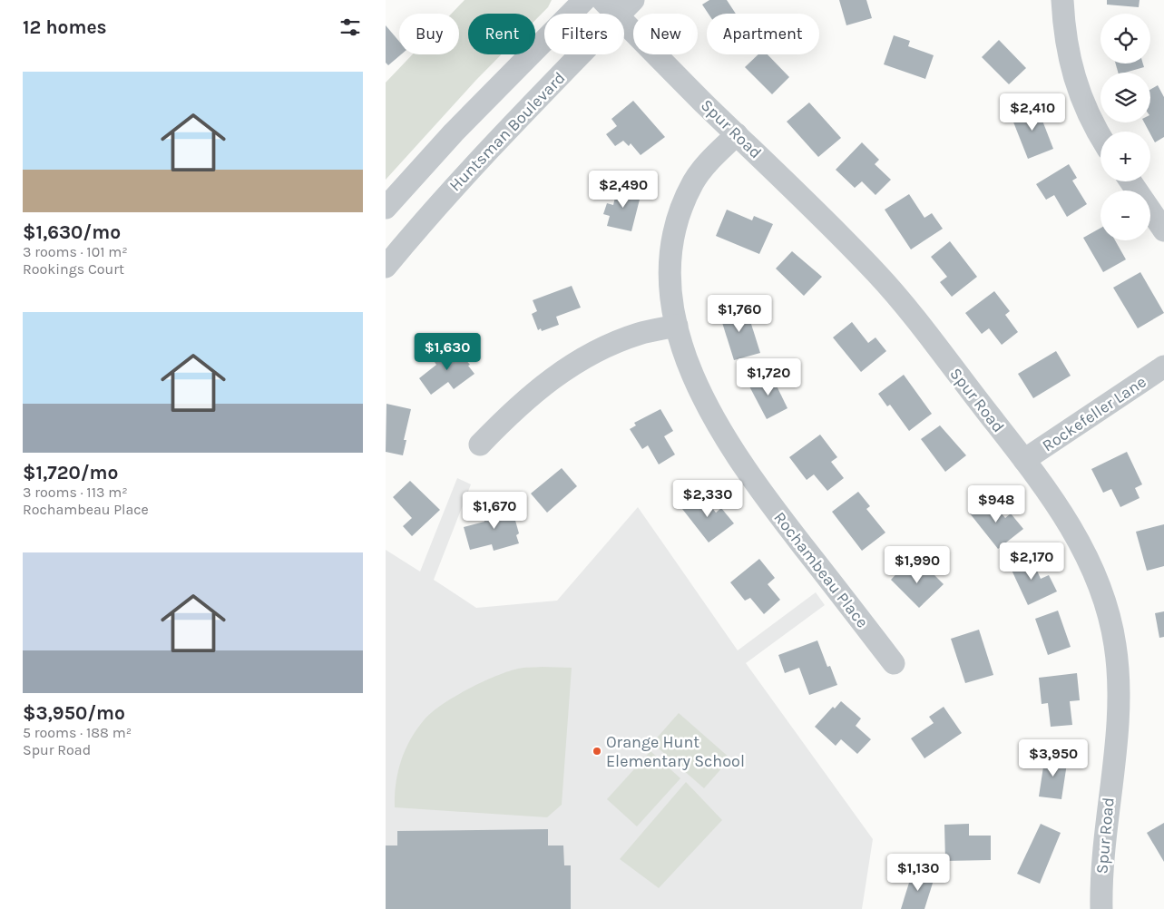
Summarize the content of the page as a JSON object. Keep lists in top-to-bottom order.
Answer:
{
  "streets": {
    "street": [
      "Spur Road",
      "Huntsman Boulevard",
      "Rockefeller Lane",
      "Rochambeau Place"
    ]
  },
  "crossings": [
    ["Spur Road", "Rockefeller Lane"],
    ["Spur Road", "Rochambeau Place"]
  ],
  "places": ["Orange Hunt Elementary School"],
  "page": {
    "heading": "12 homes",
    "map_buttons": ["+", "−"],
    "chip": [
      "Buy",
      "Rent",
      "Filters",
      "New",
      "Apartment"
    ],
    "list": [
      {
        "name": "$1,630/mo",
        "note": "3 rooms · 101 m² · Rookings Court"
      },
      {
        "name": "$1,720/mo",
        "note": "3 rooms · 113 m² · Rochambeau Place"
      },
      {
        "name": "$3,950/mo",
        "note": "5 rooms · 188 m² · Spur Road"
      }
    ],
    "price": [
      "$2,410",
      "$2,490",
      "$1,760",
      "$1,630",
      "$1,720",
      "$2,330",
      "$948",
      "$1,670",
      "$2,170",
      "$1,990",
      "$3,950",
      "$1,130"
    ]
  }
}
